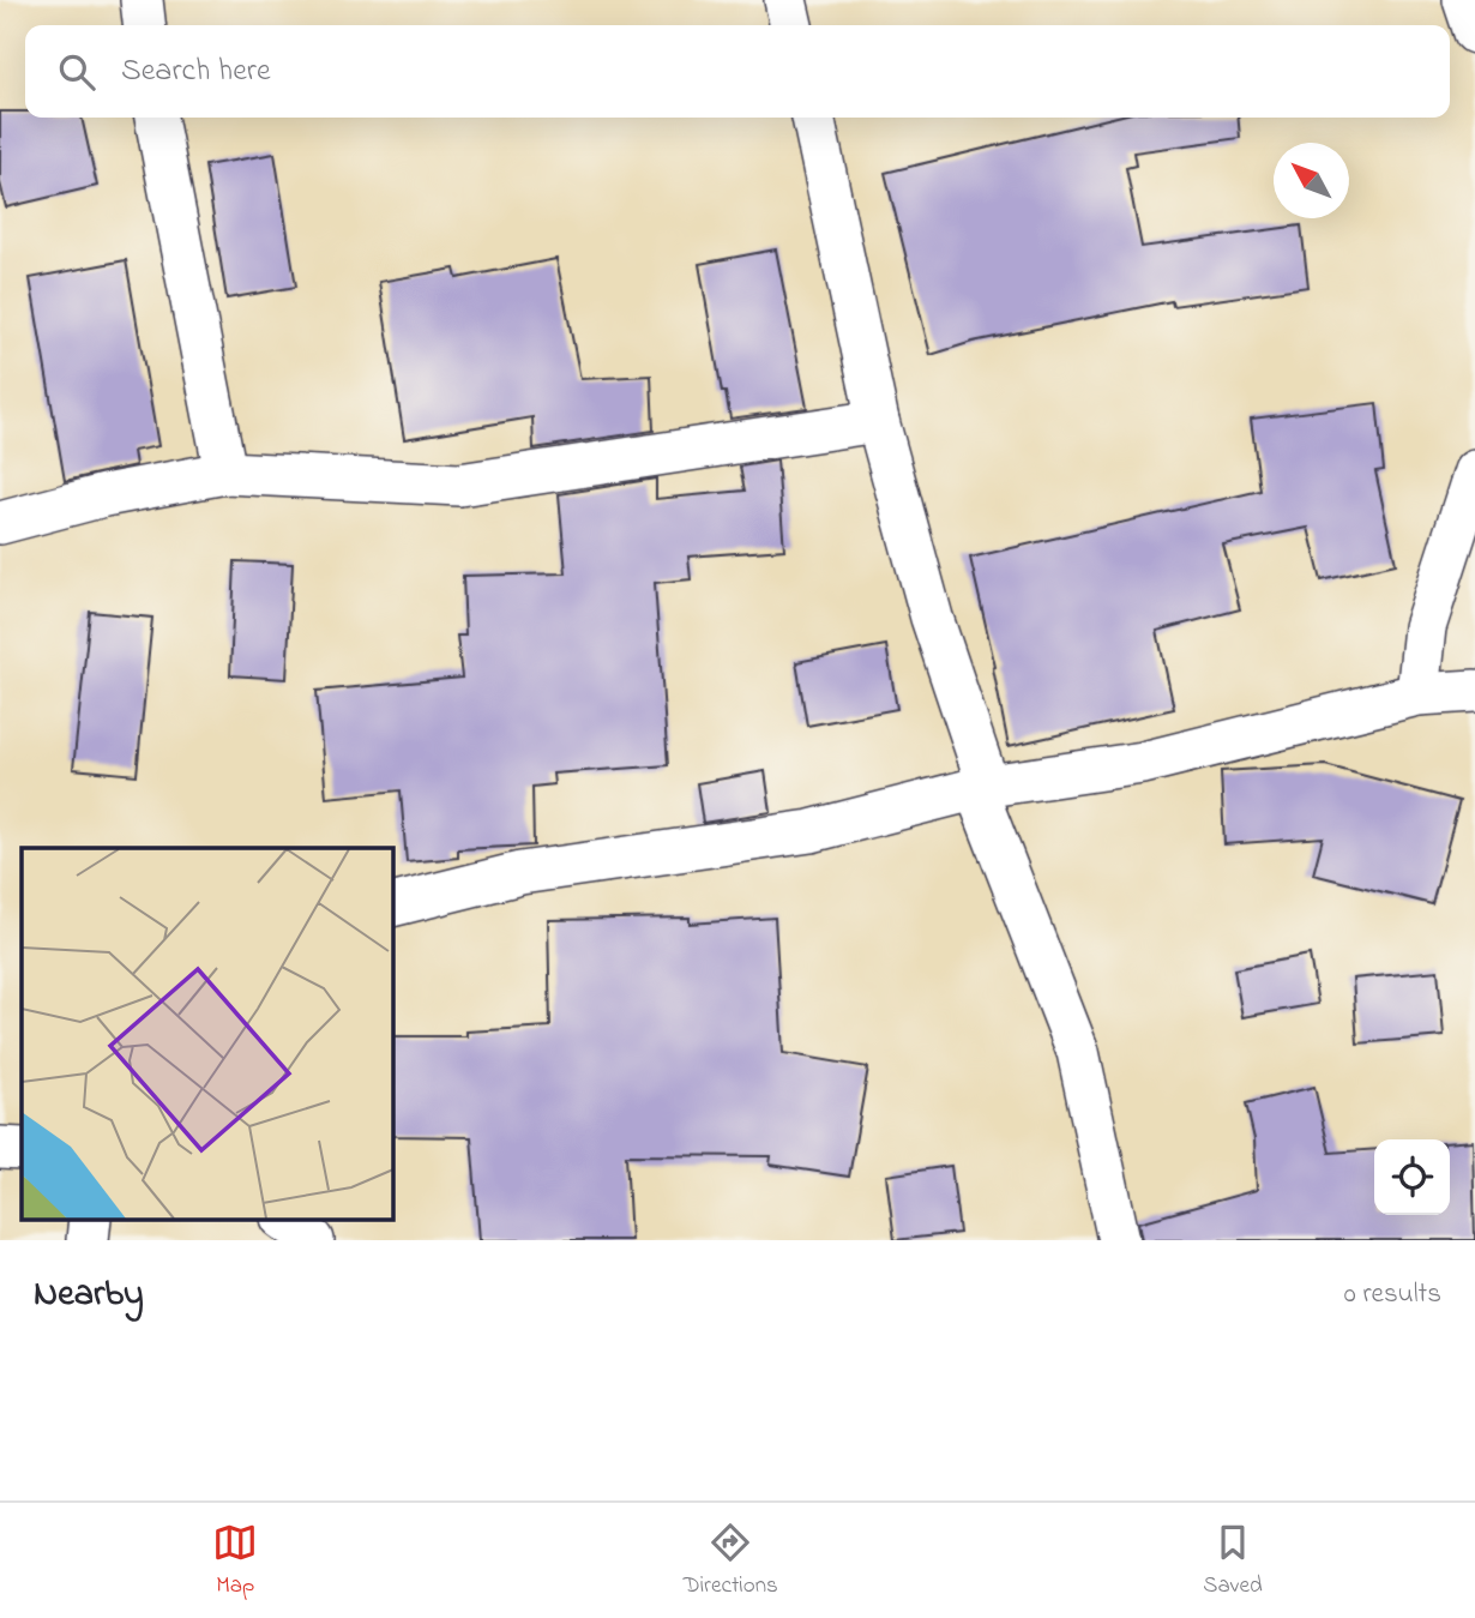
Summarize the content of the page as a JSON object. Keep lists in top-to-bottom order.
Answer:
{
  "north": "top left",
  "page": {
    "search": "Search here",
    "heading": ["Nearby", "0 results"],
    "nav": ["Map", "Directions", "Saved"]
  }
}
